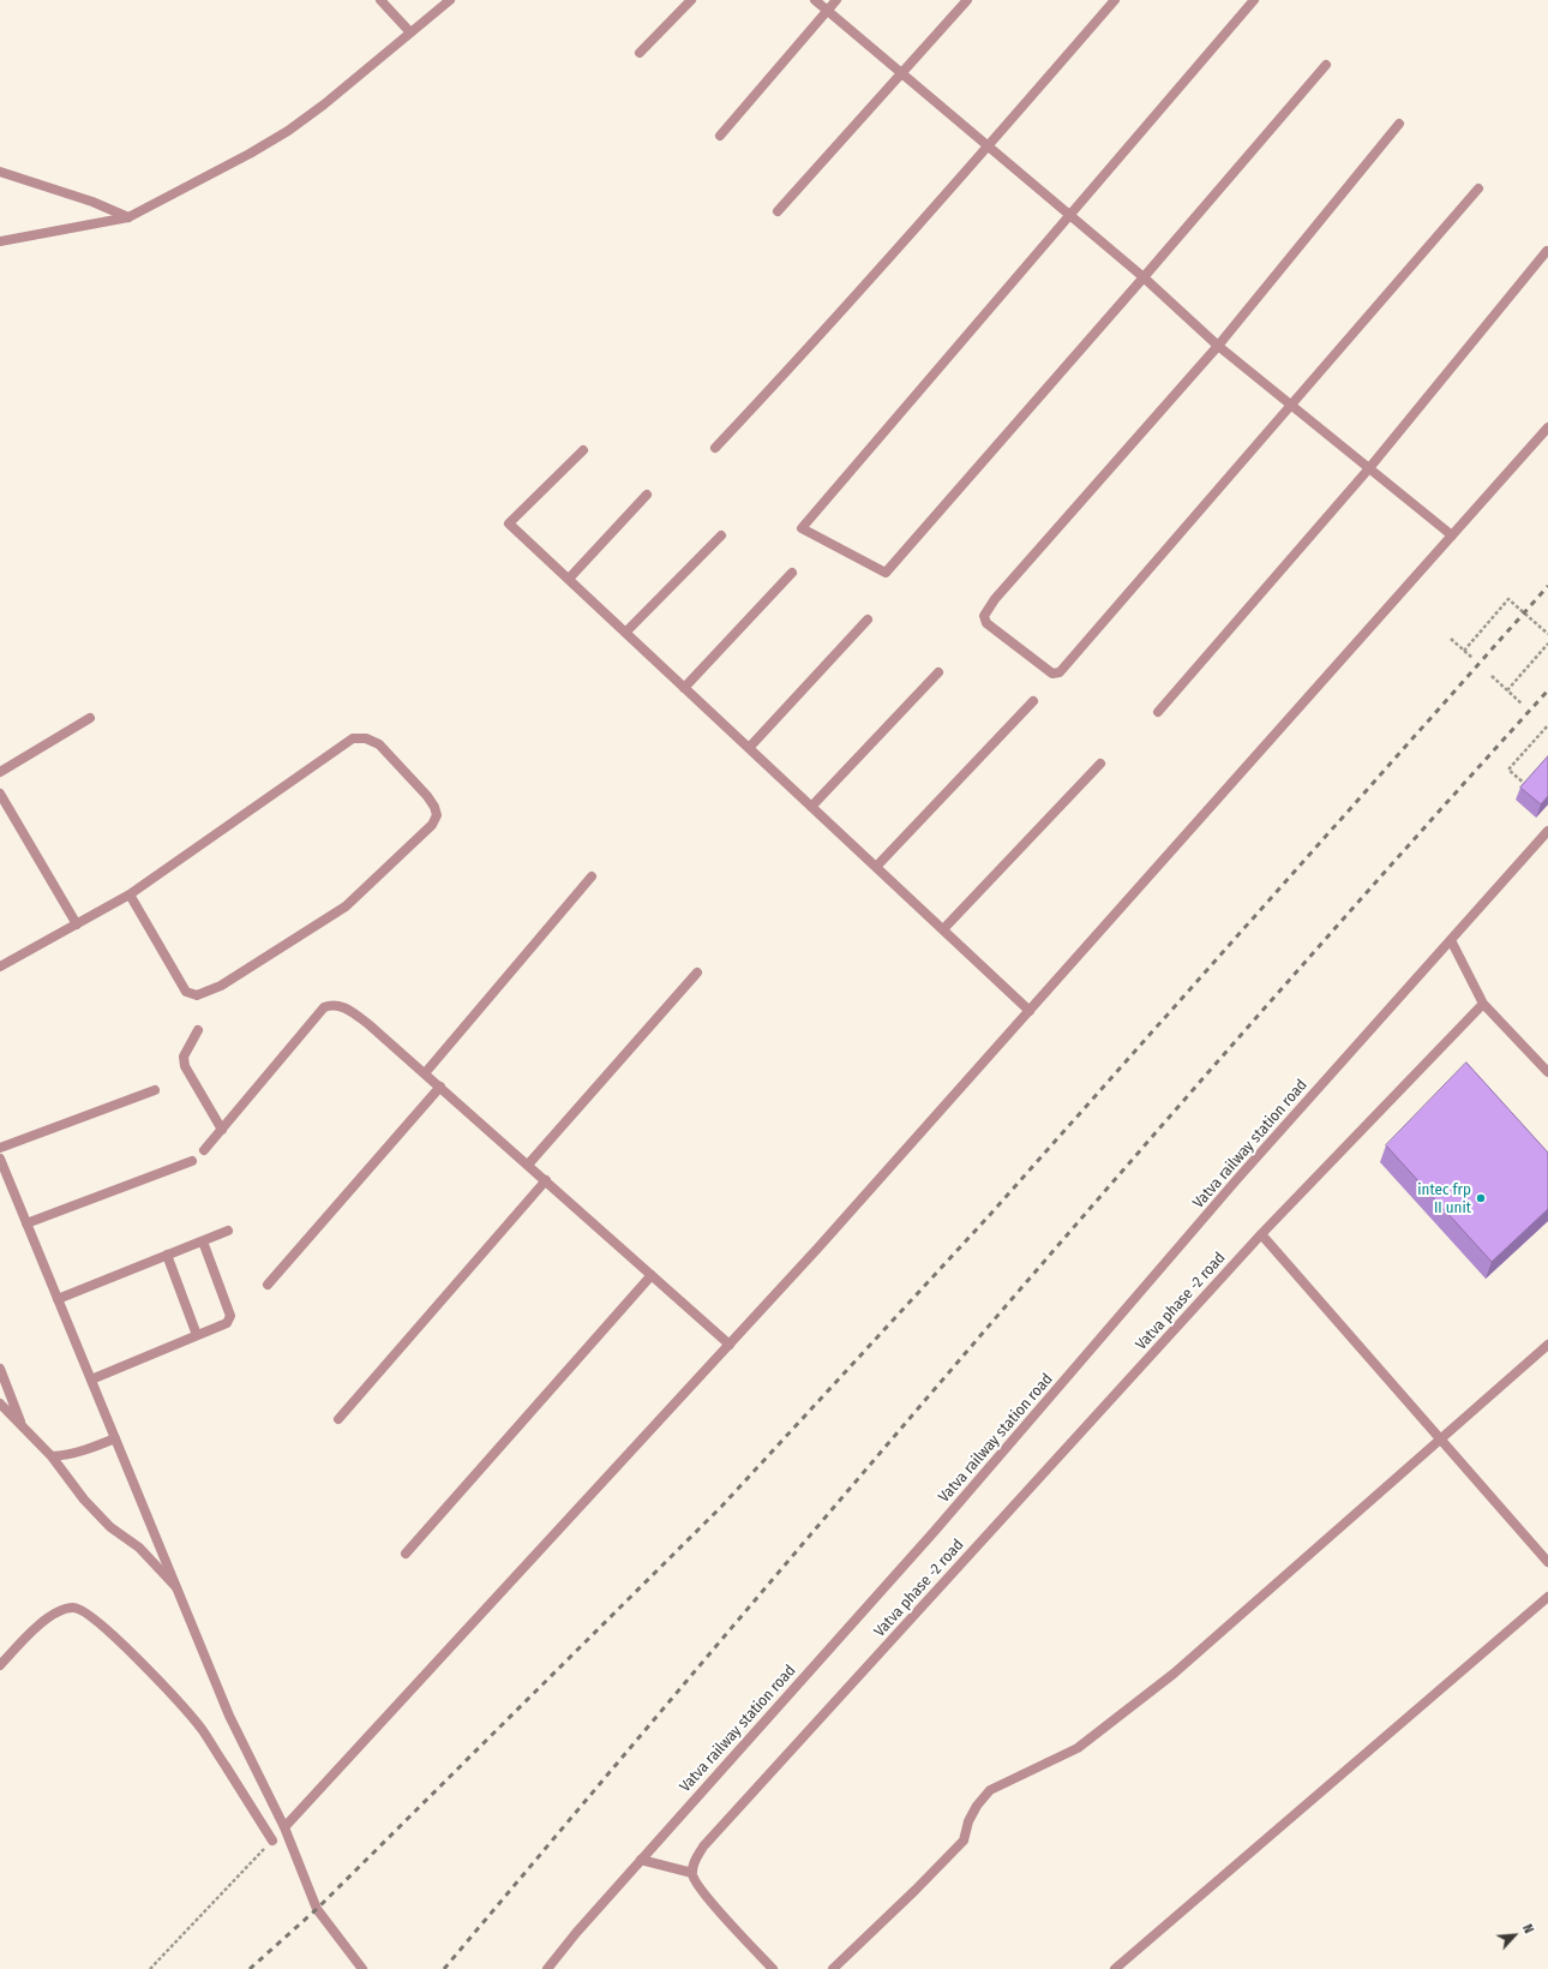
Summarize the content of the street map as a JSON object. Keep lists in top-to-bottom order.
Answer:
{
  "streets": {
    "street": ["Vatva railway station road", "Vatva phase -2 road"]
  },
  "places": ["intec frp II unit"],
  "north": "top right"
}
